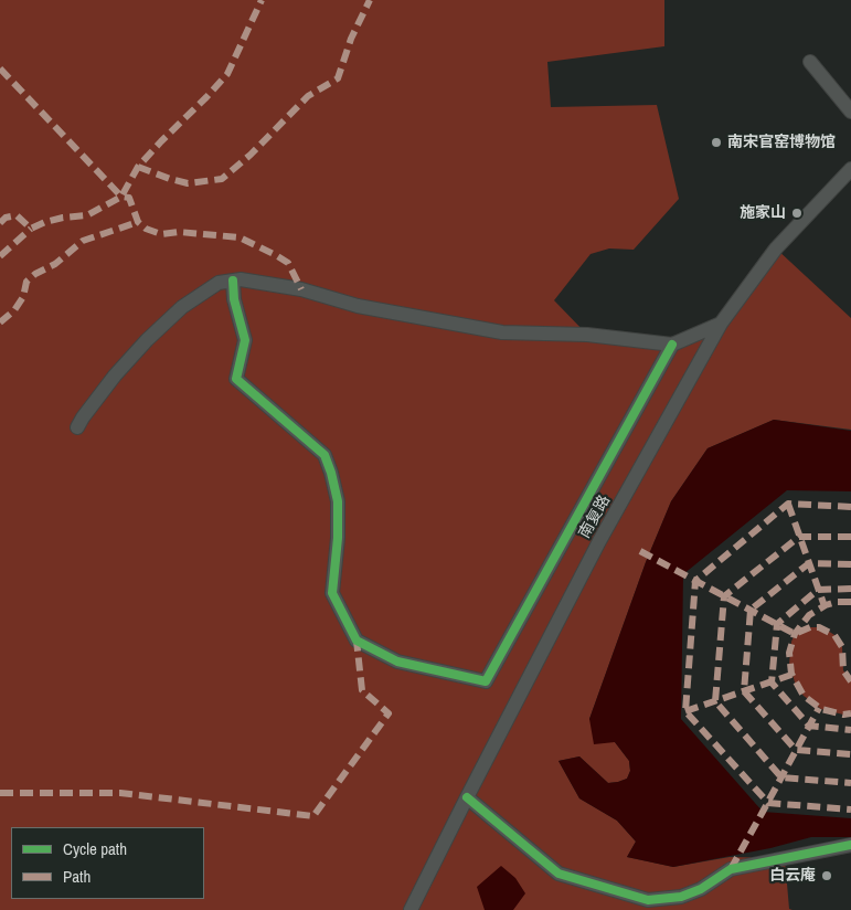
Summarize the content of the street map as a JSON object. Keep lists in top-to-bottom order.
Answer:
{
  "streets": {
    "street": ["南复路"]
  },
  "places": ["南宋官窑博物馆", "施家山", "白云庵"],
  "legend": ["Cycle path", "Path"]
}
